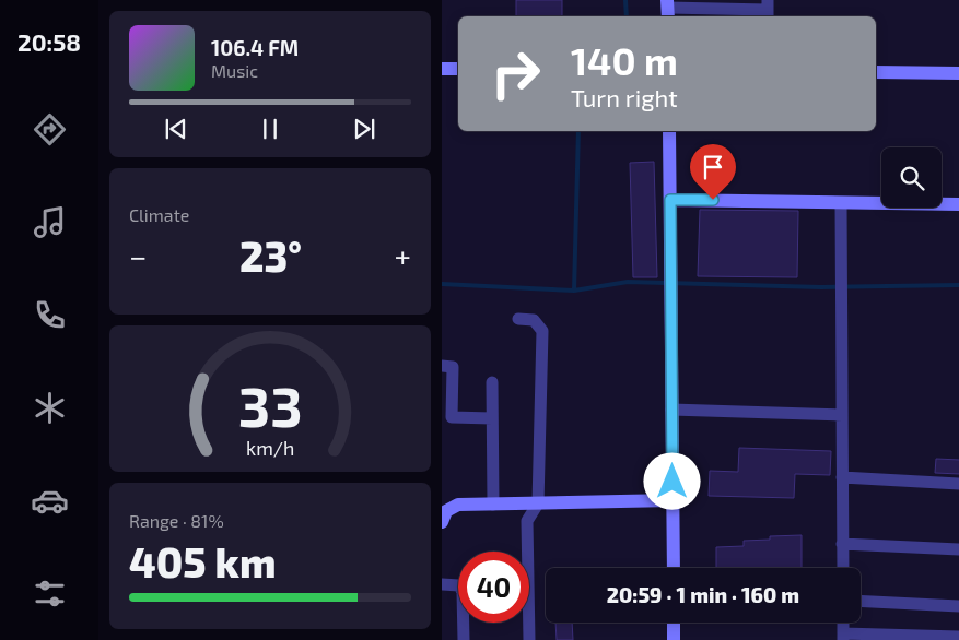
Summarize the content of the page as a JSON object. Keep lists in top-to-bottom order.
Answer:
{
  "page": {
    "tabs": "20:58",
    "turn": ["140 m", "Turn right"],
    "song": ["106.4 FM", "Music"],
    "tile": [
      "Climate",
      ["Range · 81%", "405 km"]
    ],
    "heat": ["−", "23°", "+"],
    "limit": "40",
    "trip": "20:59 · 1 min · 160 m",
    "gauge": ["33", "km/h"]
  }
}
